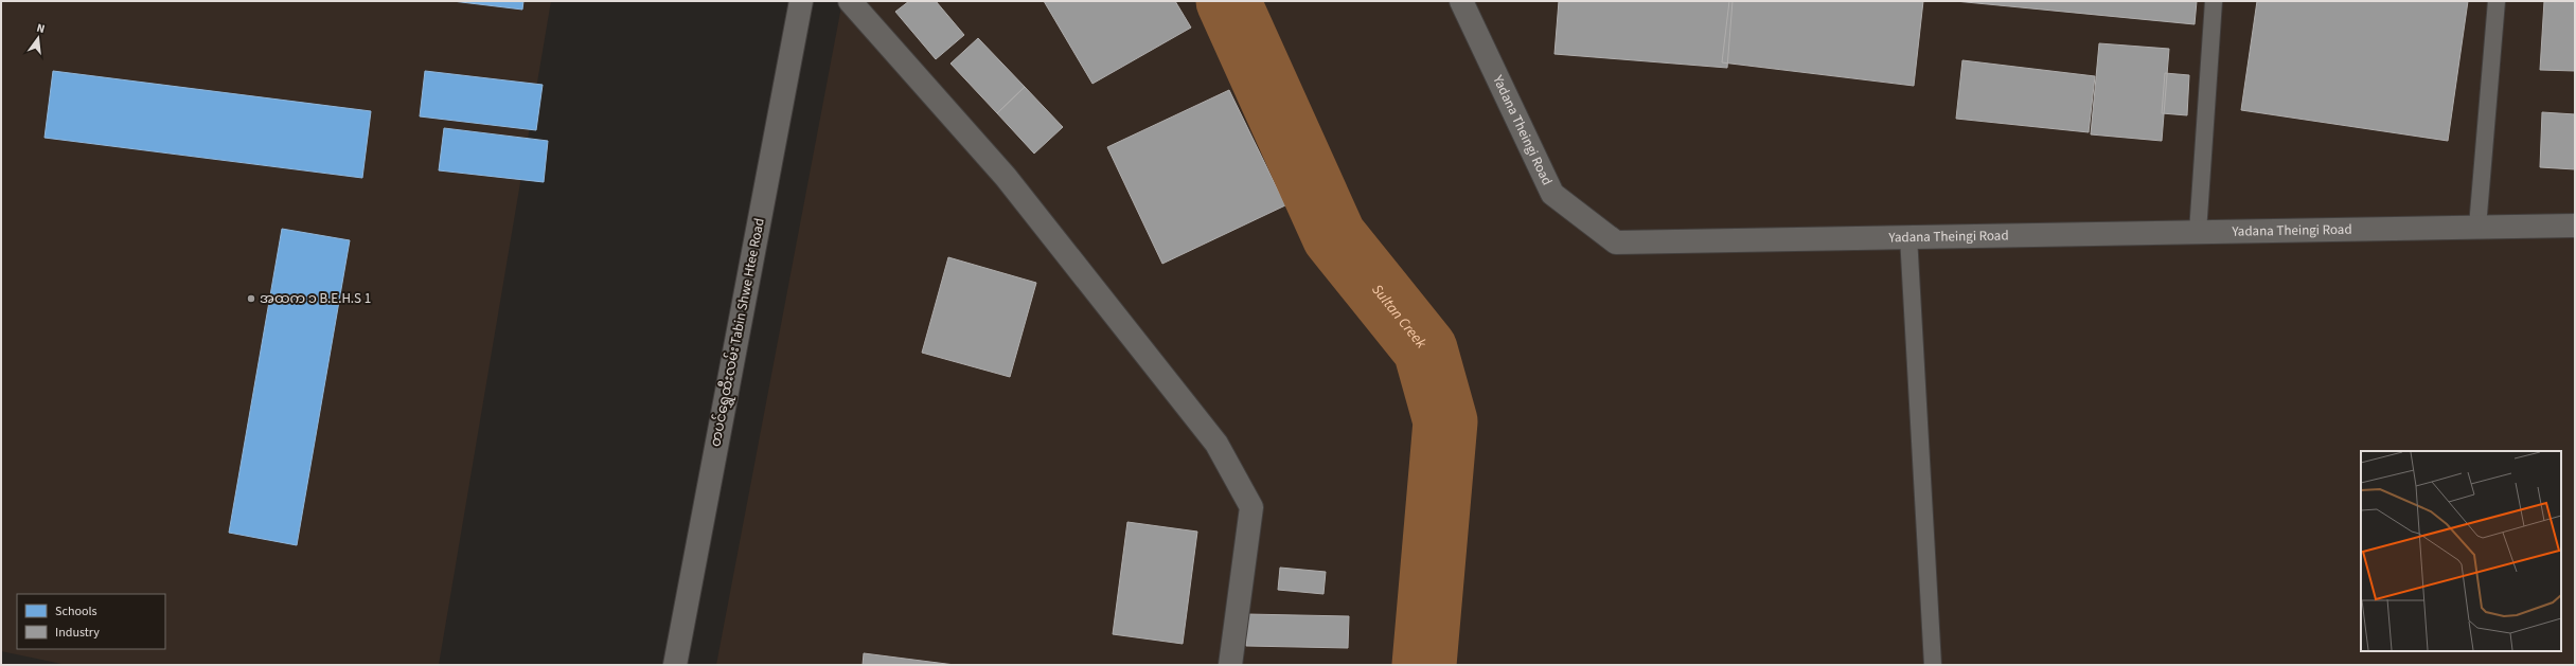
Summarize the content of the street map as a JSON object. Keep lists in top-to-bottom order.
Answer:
{
  "streets": {
    "street": ["Yadana Theingi Road", "တပင်ရွှေထီးလမ်း Tabin Shwe Htee Road"]
  },
  "water": ["Sultan Creek"],
  "places": ["အထက ၁ B.E.H.S 1"],
  "legend": ["Schools", "Industry"],
  "north": "top"
}
